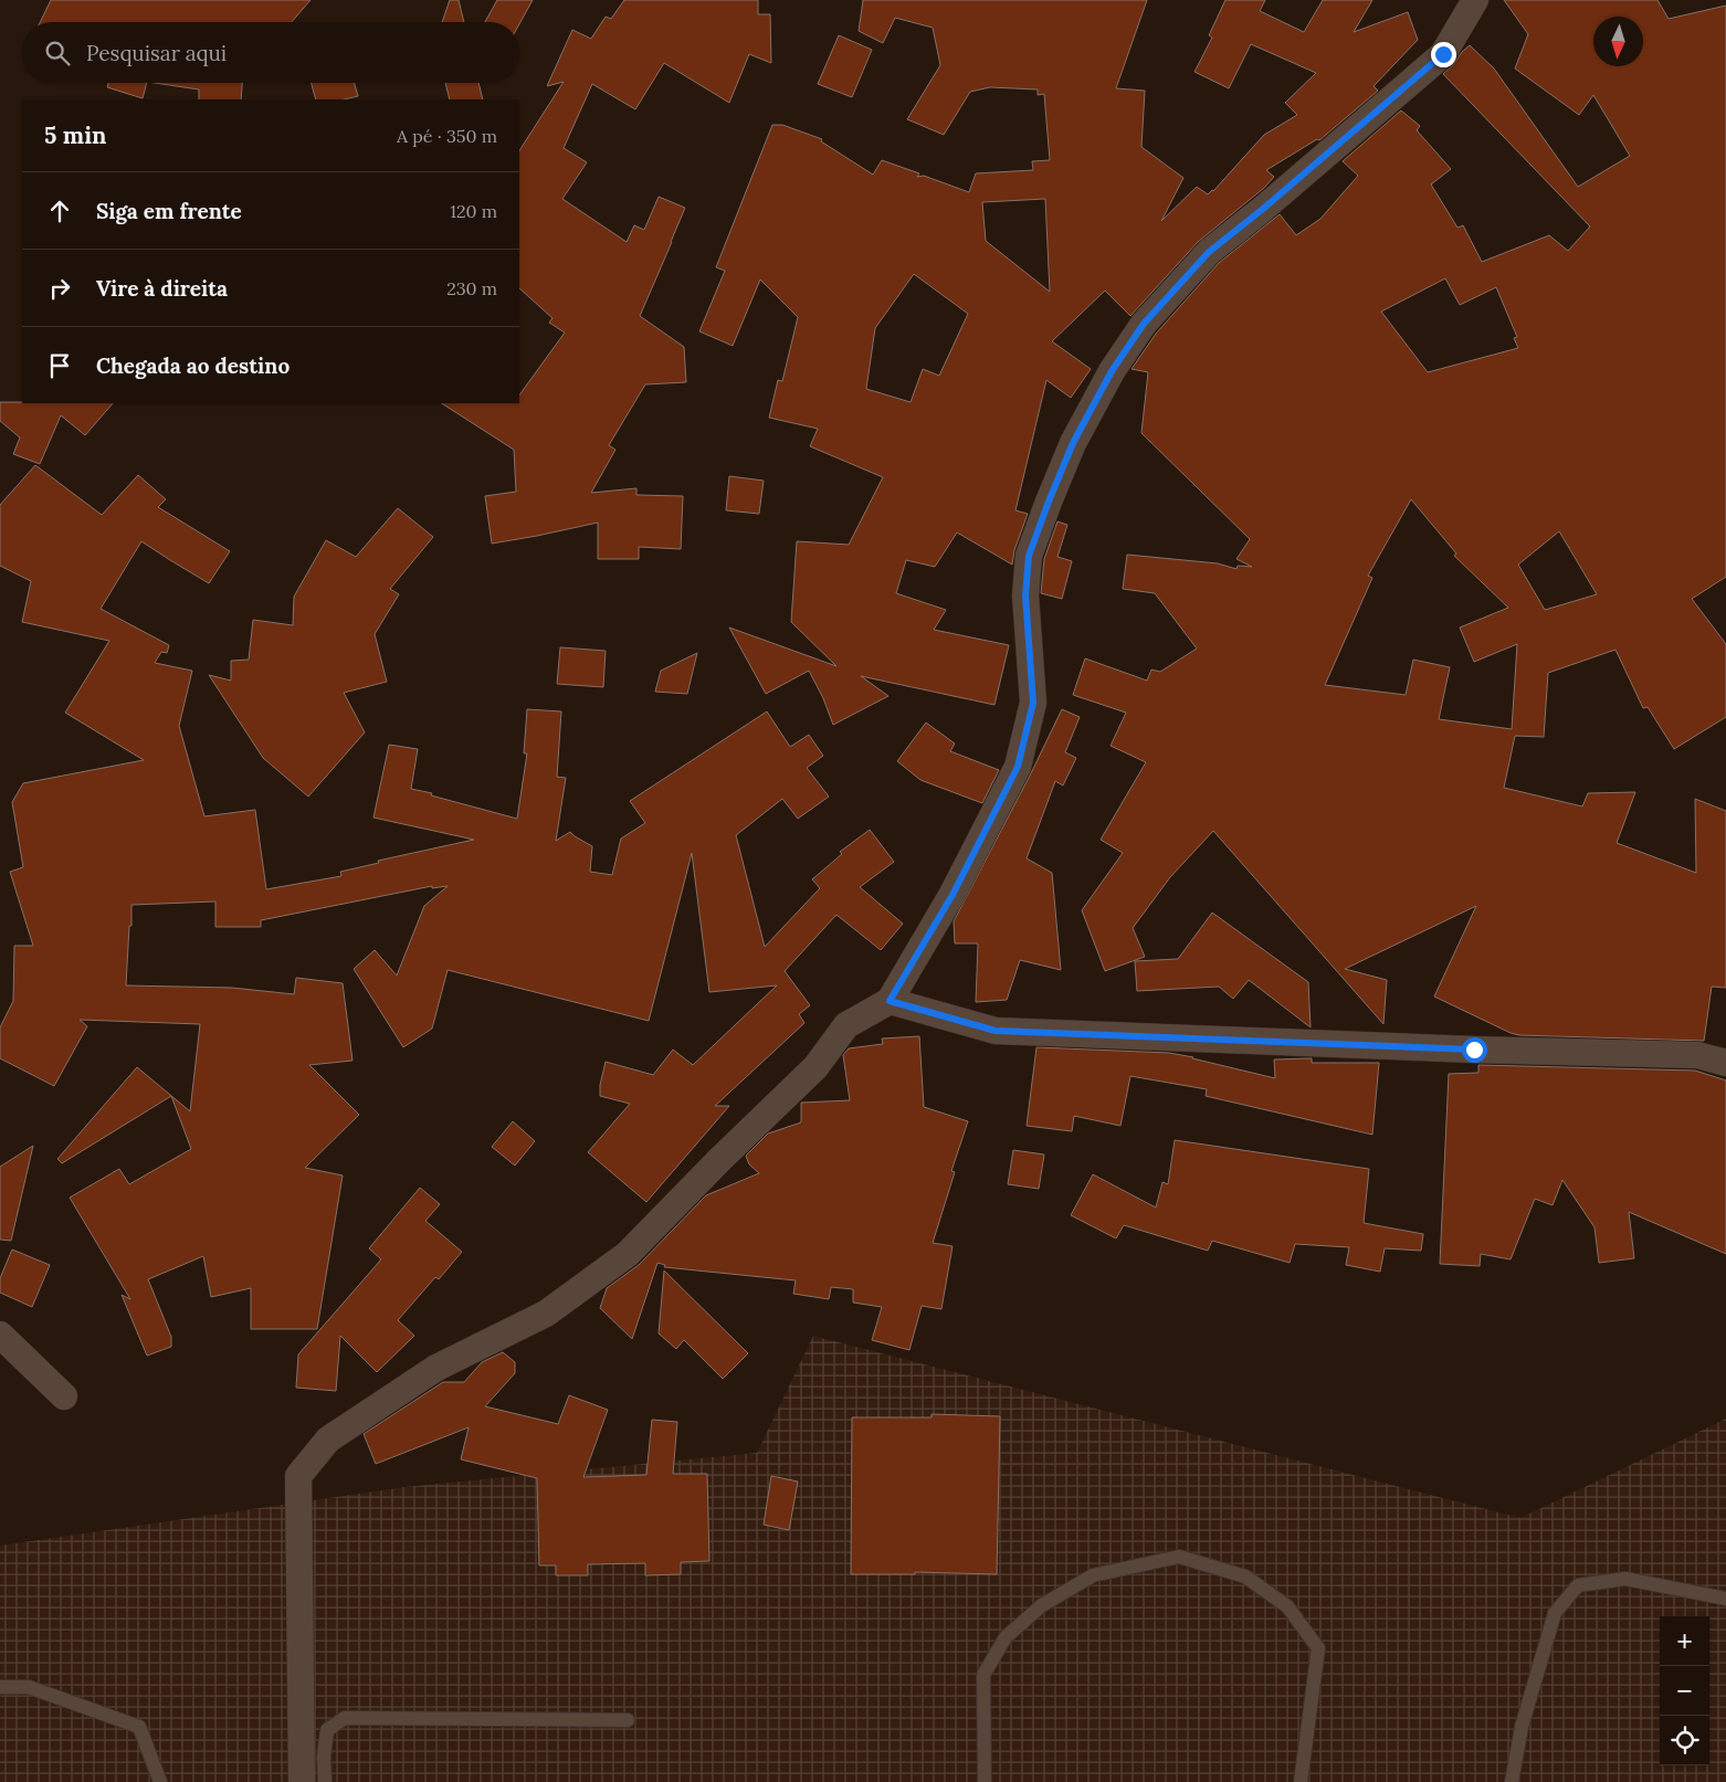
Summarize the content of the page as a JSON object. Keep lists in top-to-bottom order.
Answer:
{
  "north": "bottom",
  "page": {
    "search": "Pesquisar aqui",
    "heading": ["5 min", "A pé · 350 m"],
    "list": [
      ["Siga em frente", "120 m"],
      ["Vire à direita", "230 m"],
      "Chegada ao destino"
    ],
    "map_buttons": ["+", "−"]
  }
}
